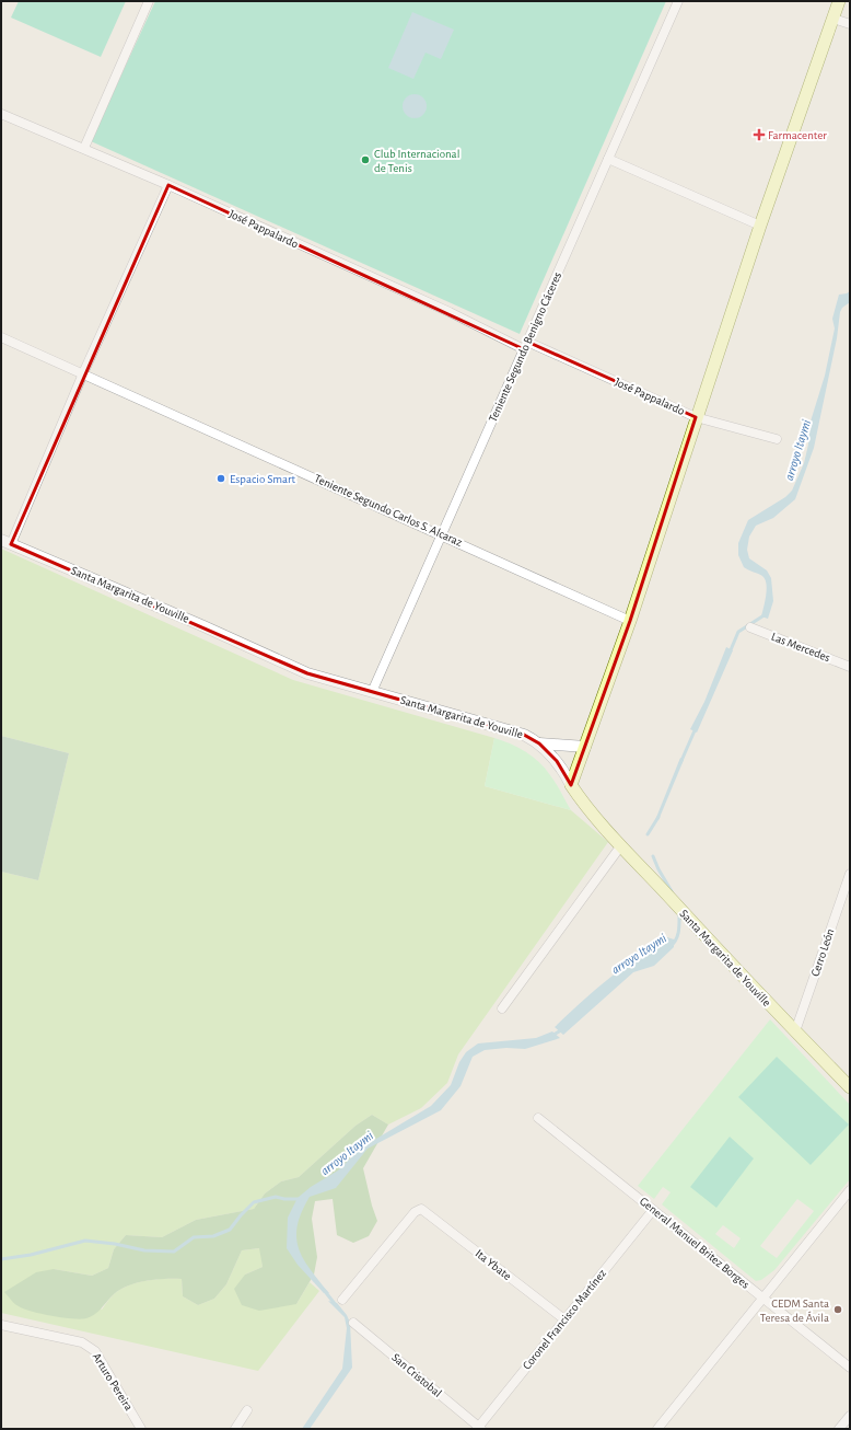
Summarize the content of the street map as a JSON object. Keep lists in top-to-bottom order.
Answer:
{
  "streets": {
    "main road": ["Santa Margarita de Youville"],
    "street": [
      "José Pappalardo",
      "Teniente Segundo Benigno Cáceres",
      "Teniente Segundo Carlos S. Alcaraz",
      "Las Mercedes",
      "Cerro León",
      "General Manuel Britez Borges",
      "Ita Ybate",
      "Coronel Francisco Martínez",
      "San Cristobal",
      "Arturo Pereira"
    ]
  },
  "crossings": [
    ["José Pappalardo", "Teniente Segundo Benigno Cáceres"],
    ["Teniente Segundo Benigno Cáceres", "Teniente Segundo Carlos S. Alcaraz"],
    ["Teniente Segundo Benigno Cáceres", "Santa Margarita de Youville"],
    ["Santa Margarita de Youville", "Cerro León"],
    ["General Manuel Britez Borges", "Coronel Francisco Martínez"],
    ["Ita Ybate", "Coronel Francisco Martínez"],
    ["Coronel Francisco Martínez", "San Cristobal"]
  ],
  "water": ["arroyo Itaymi"],
  "places": {
    "health": ["Farmacenter"],
    "other": ["Club Internacional de Tenis", "Espacio Smart", "CEDM Santa Teresa de Ávila"]
  }
}
